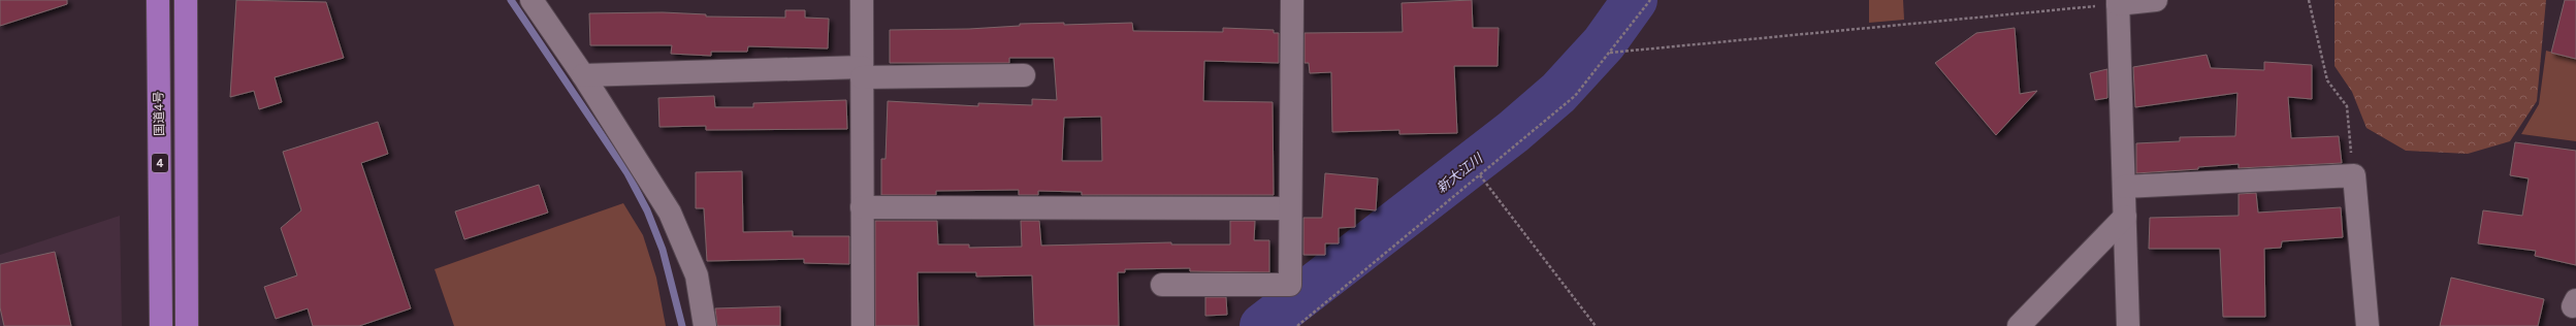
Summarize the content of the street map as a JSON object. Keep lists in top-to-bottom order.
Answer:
{
  "streets": {
    "highway": ["国道4号", "4"]
  },
  "water": ["新大江川"]
}
